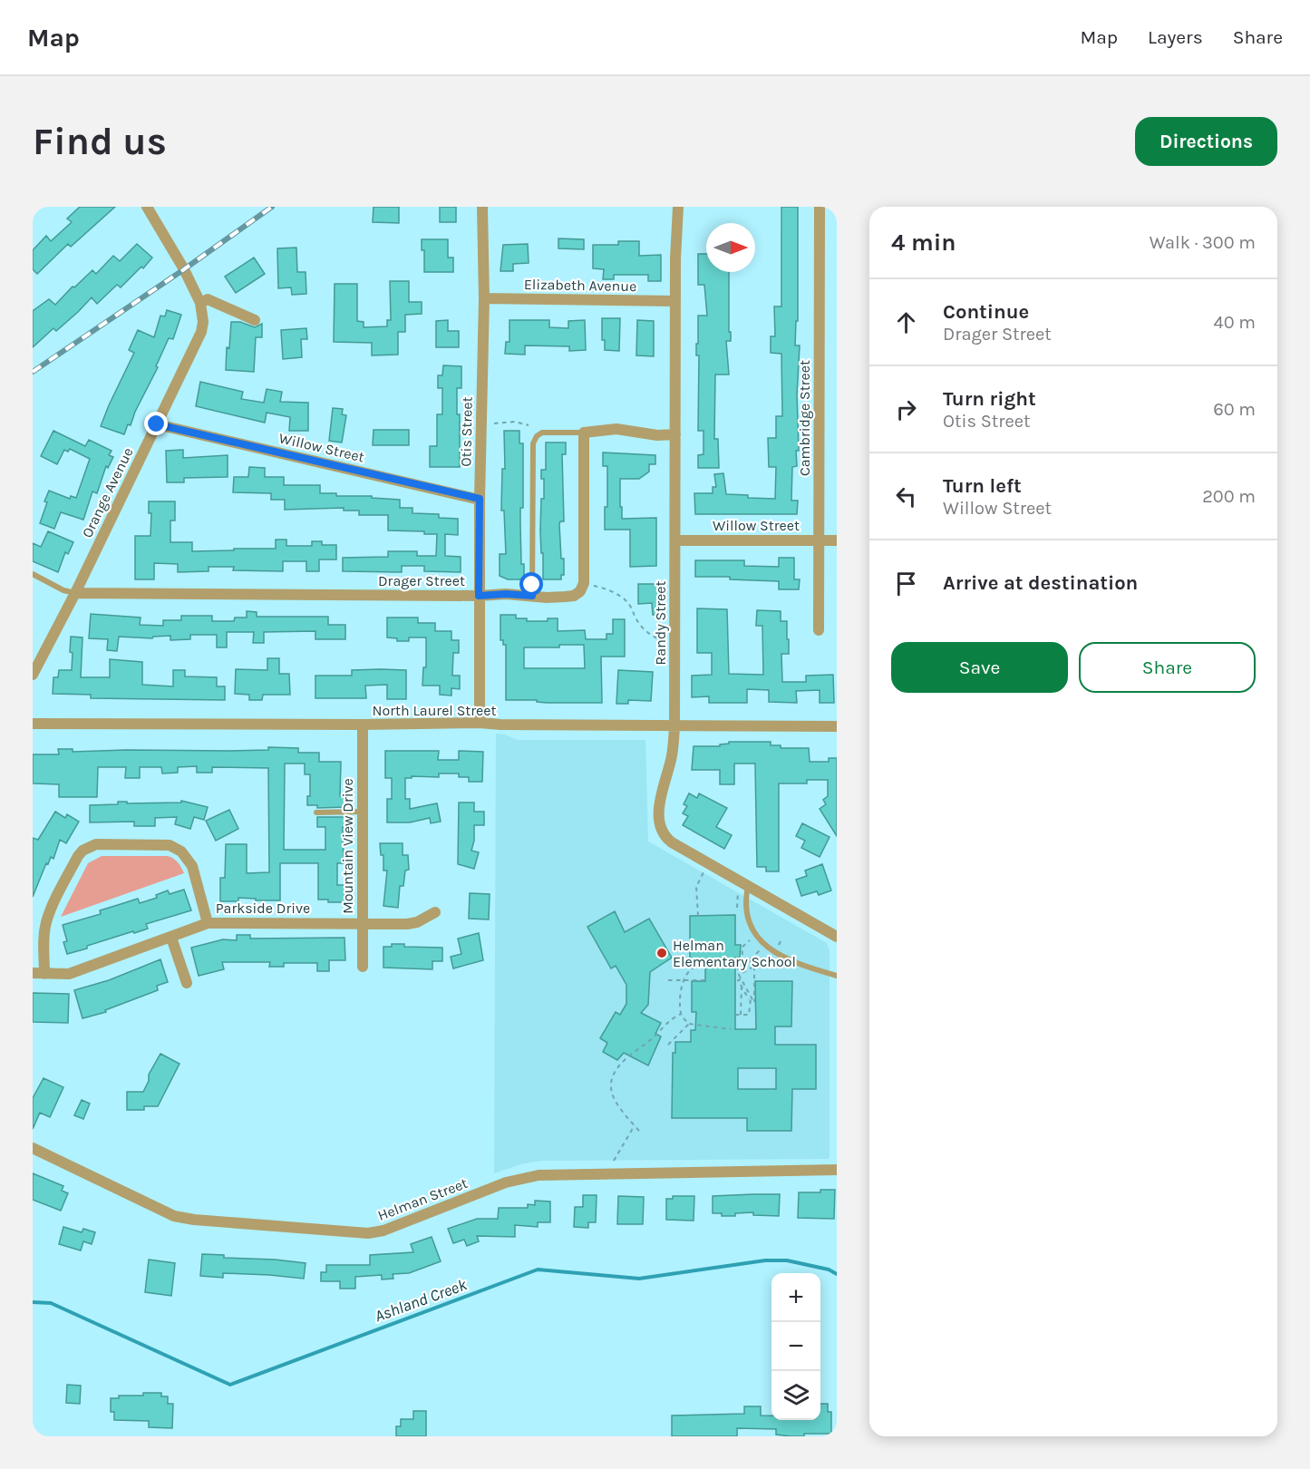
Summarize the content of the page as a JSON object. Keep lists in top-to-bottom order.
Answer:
{
  "streets": {
    "street": [
      "Elizabeth Avenue",
      "Cambridge Street",
      "Otis Street",
      "Willow Street",
      "Orange Avenue",
      "Drager Street",
      "Randy Street",
      "North Laurel Street",
      "Mountain View Drive",
      "Parkside Drive",
      "Helman Street"
    ]
  },
  "crossings": [
    ["Elizabeth Avenue", "Otis Street"],
    ["Elizabeth Avenue", "Randy Street"],
    ["Cambridge Street", "Willow Street"],
    ["Otis Street", "Willow Street"],
    ["Otis Street", "Drager Street"],
    ["Otis Street", "North Laurel Street"],
    ["Willow Street", "Orange Avenue"],
    ["Willow Street", "Randy Street"],
    ["Orange Avenue", "Drager Street"],
    ["Randy Street", "North Laurel Street"],
    ["North Laurel Street", "Mountain View Drive"],
    ["Mountain View Drive", "Parkside Drive"]
  ],
  "water": ["Ashland Creek"],
  "places": ["Helman Elementary School"],
  "north": "right",
  "page": {
    "header": "Map",
    "nav": ["Map", "Layers", "Share"],
    "buttons": [
      "Directions",
      ["Save", "Share"]
    ],
    "title": "Find us",
    "heading": ["4 min", "Walk · 300 m"],
    "list": [
      ["Continue", "Drager Street", "40 m"],
      ["Turn right", "Otis Street", "60 m"],
      ["Turn left", "Willow Street", "200 m"],
      "Arrive at destination"
    ],
    "map_buttons": ["+", "−"]
  }
}
